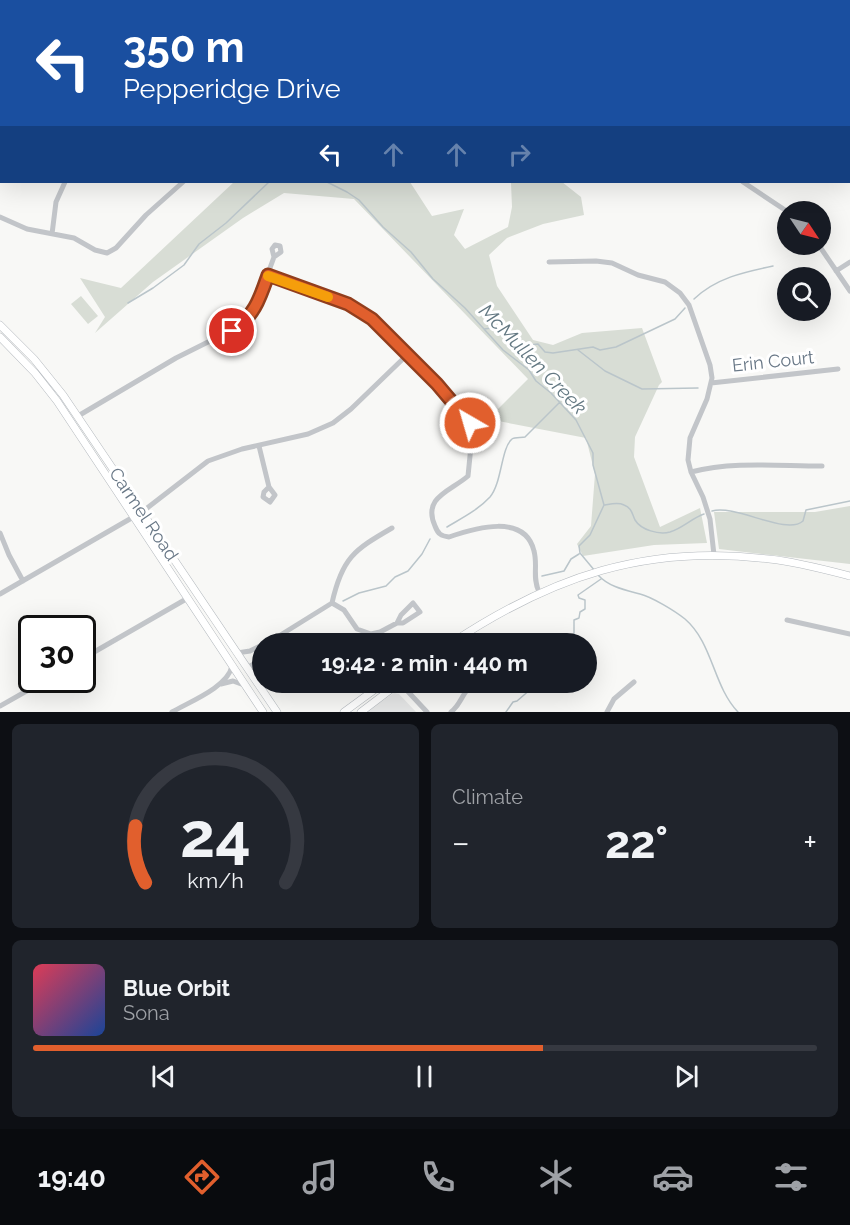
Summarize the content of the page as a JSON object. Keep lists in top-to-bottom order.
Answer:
{
  "streets": {
    "main road": ["Carmel Road"],
    "street": ["Erin Court"]
  },
  "water": ["McMullen Creek"],
  "north": "bottom right",
  "page": {
    "turn": ["350 m", "Pepperidge Drive"],
    "limit": "30",
    "trip": "19:42 · 2 min · 440 m",
    "tile": "Climate",
    "heat": ["−", "22°", "+"],
    "song": ["Blue Orbit", "Sona"],
    "tabs": "19:40",
    "gauge": ["24", "km/h"]
  }
}
